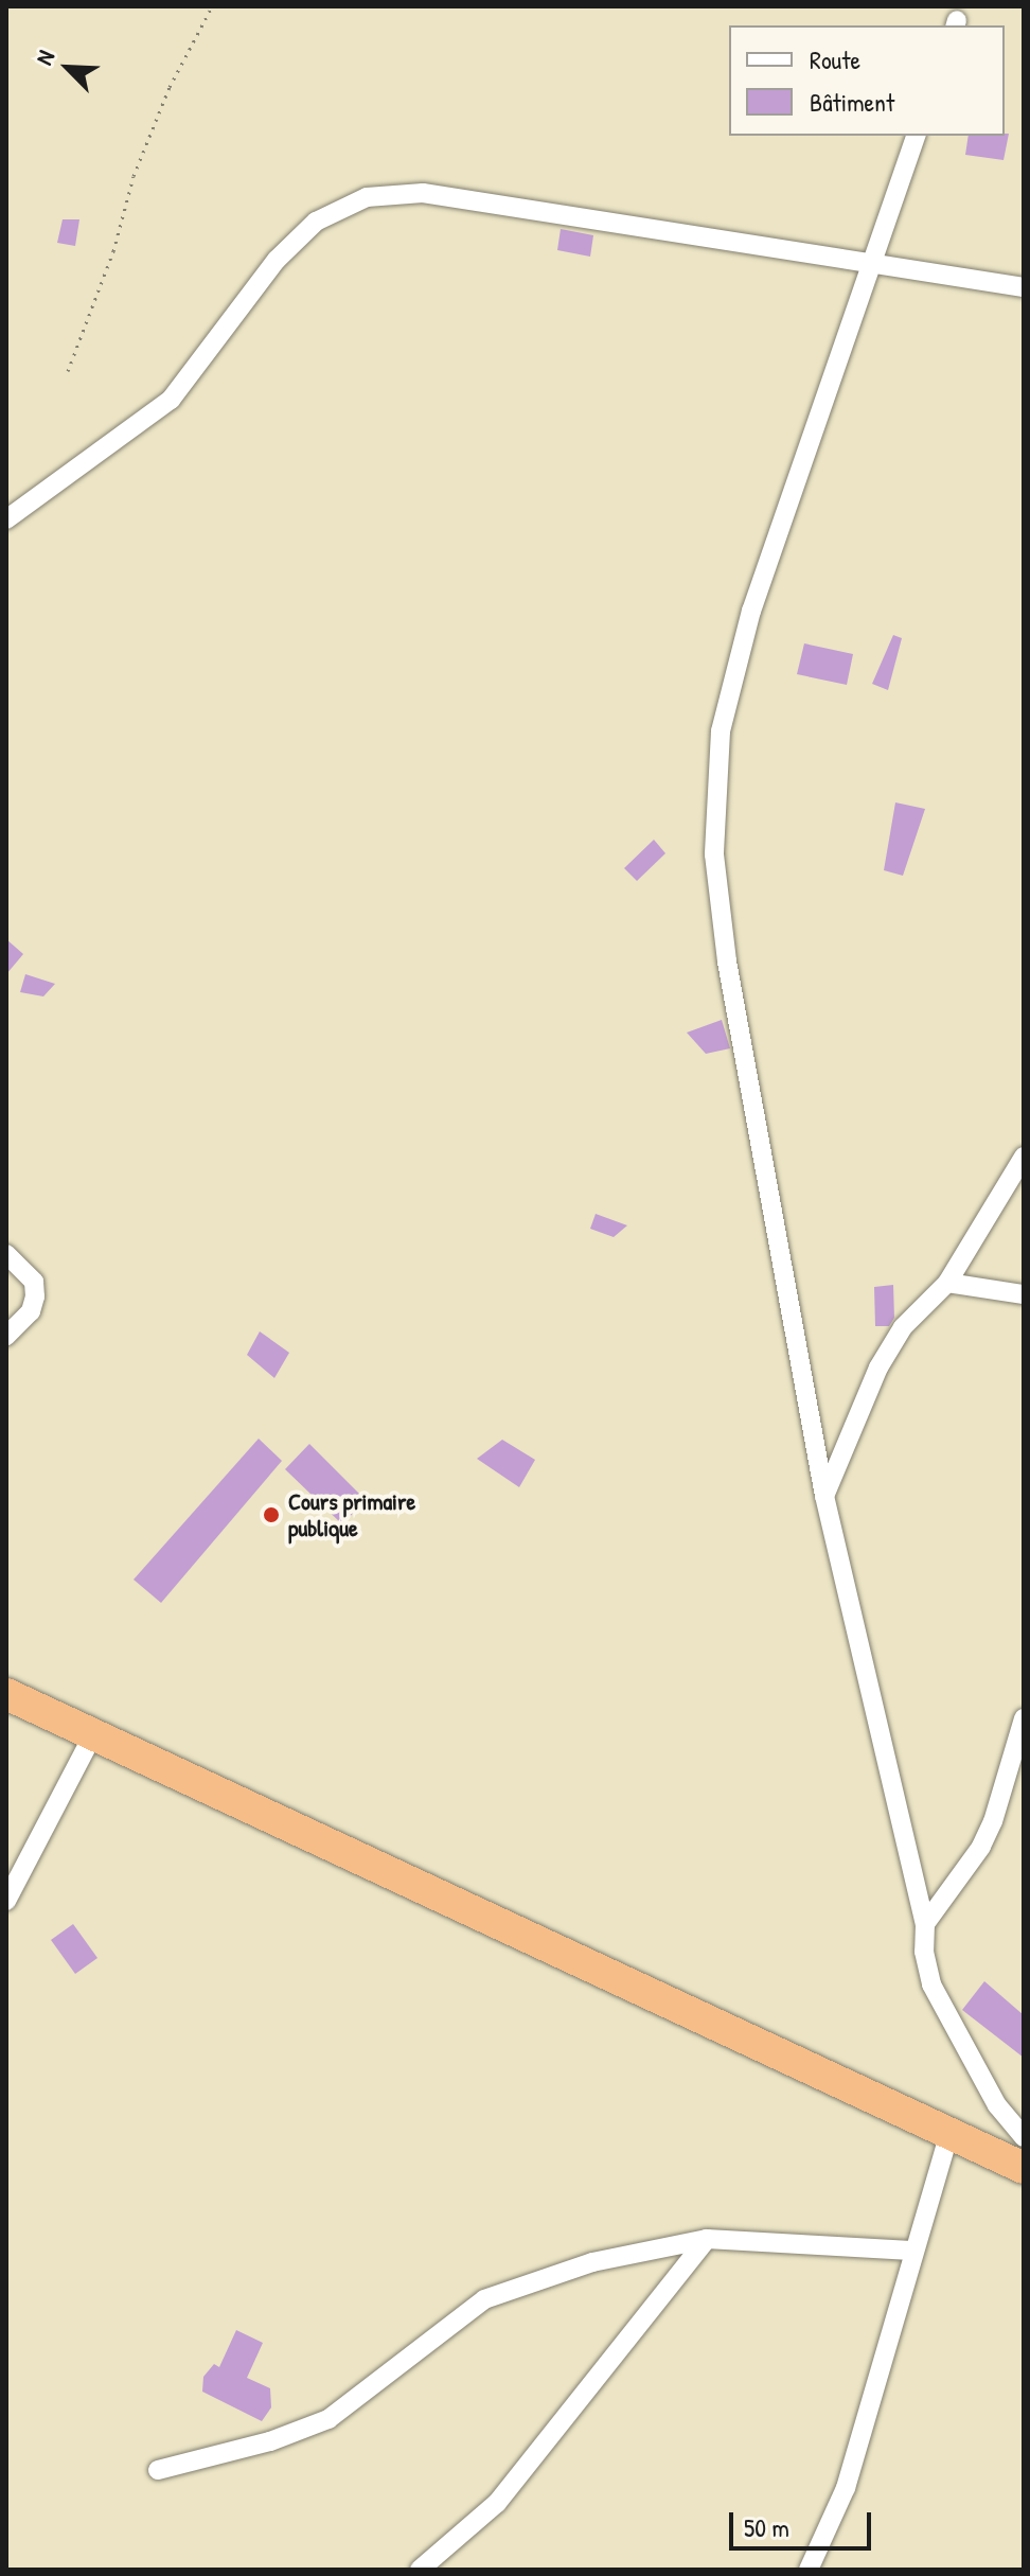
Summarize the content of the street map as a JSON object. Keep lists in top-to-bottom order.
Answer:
{
  "places": ["Cours primaire publique"],
  "legend": ["Route", "Bâtiment"],
  "scale_bar": "50 m",
  "north": "top left"
}
